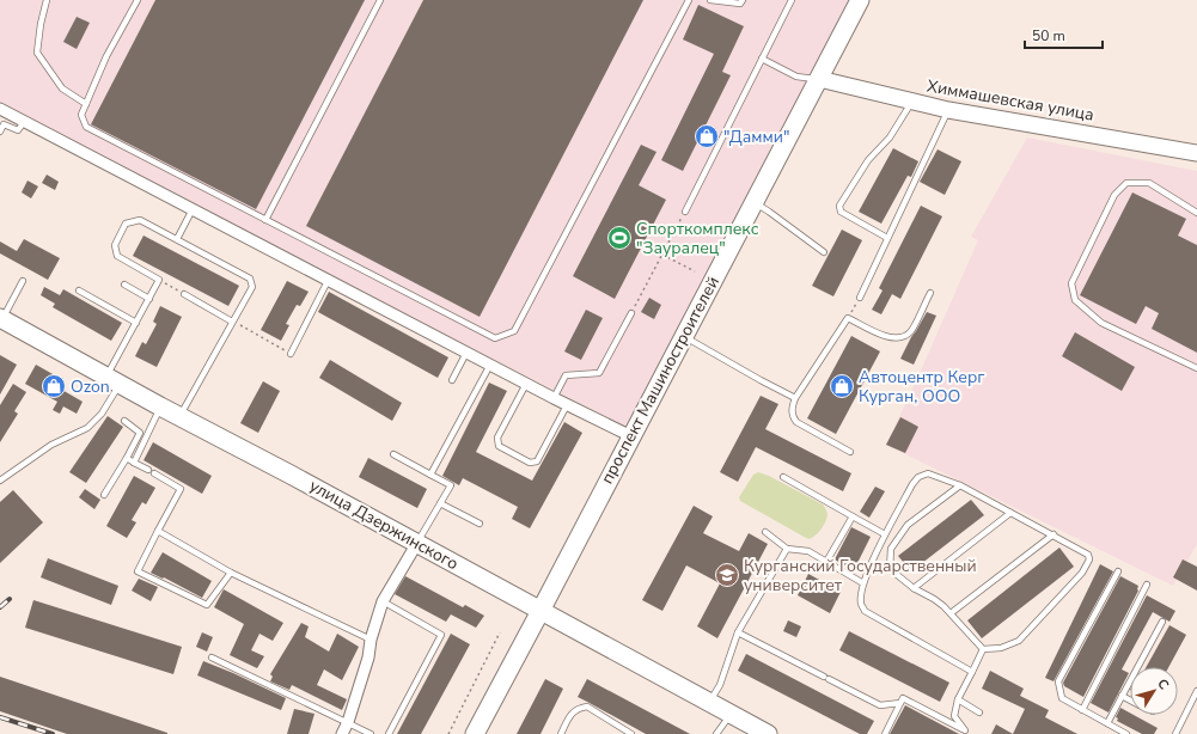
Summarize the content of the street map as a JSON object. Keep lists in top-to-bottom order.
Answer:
{
  "streets": {
    "main road": ["проспект Машиностроителей", "улица Дзержинского"],
    "street": ["Химмашевская улица"]
  },
  "crossings": [
    ["Химмашевская улица", "проспект Машиностроителей"],
    ["проспект Машиностроителей", "улица Дзержинского"]
  ],
  "places": {
    "shop": ["\"Дамми\"", "Ozon", "Автоцентр Керг Курган, ООО"],
    "sports": ["Спорткомплекс \"Зауралец\""],
    "school or university": ["Курганский Государственный университет"]
  },
  "scale_bar": "50 m",
  "north": "top right"
}
